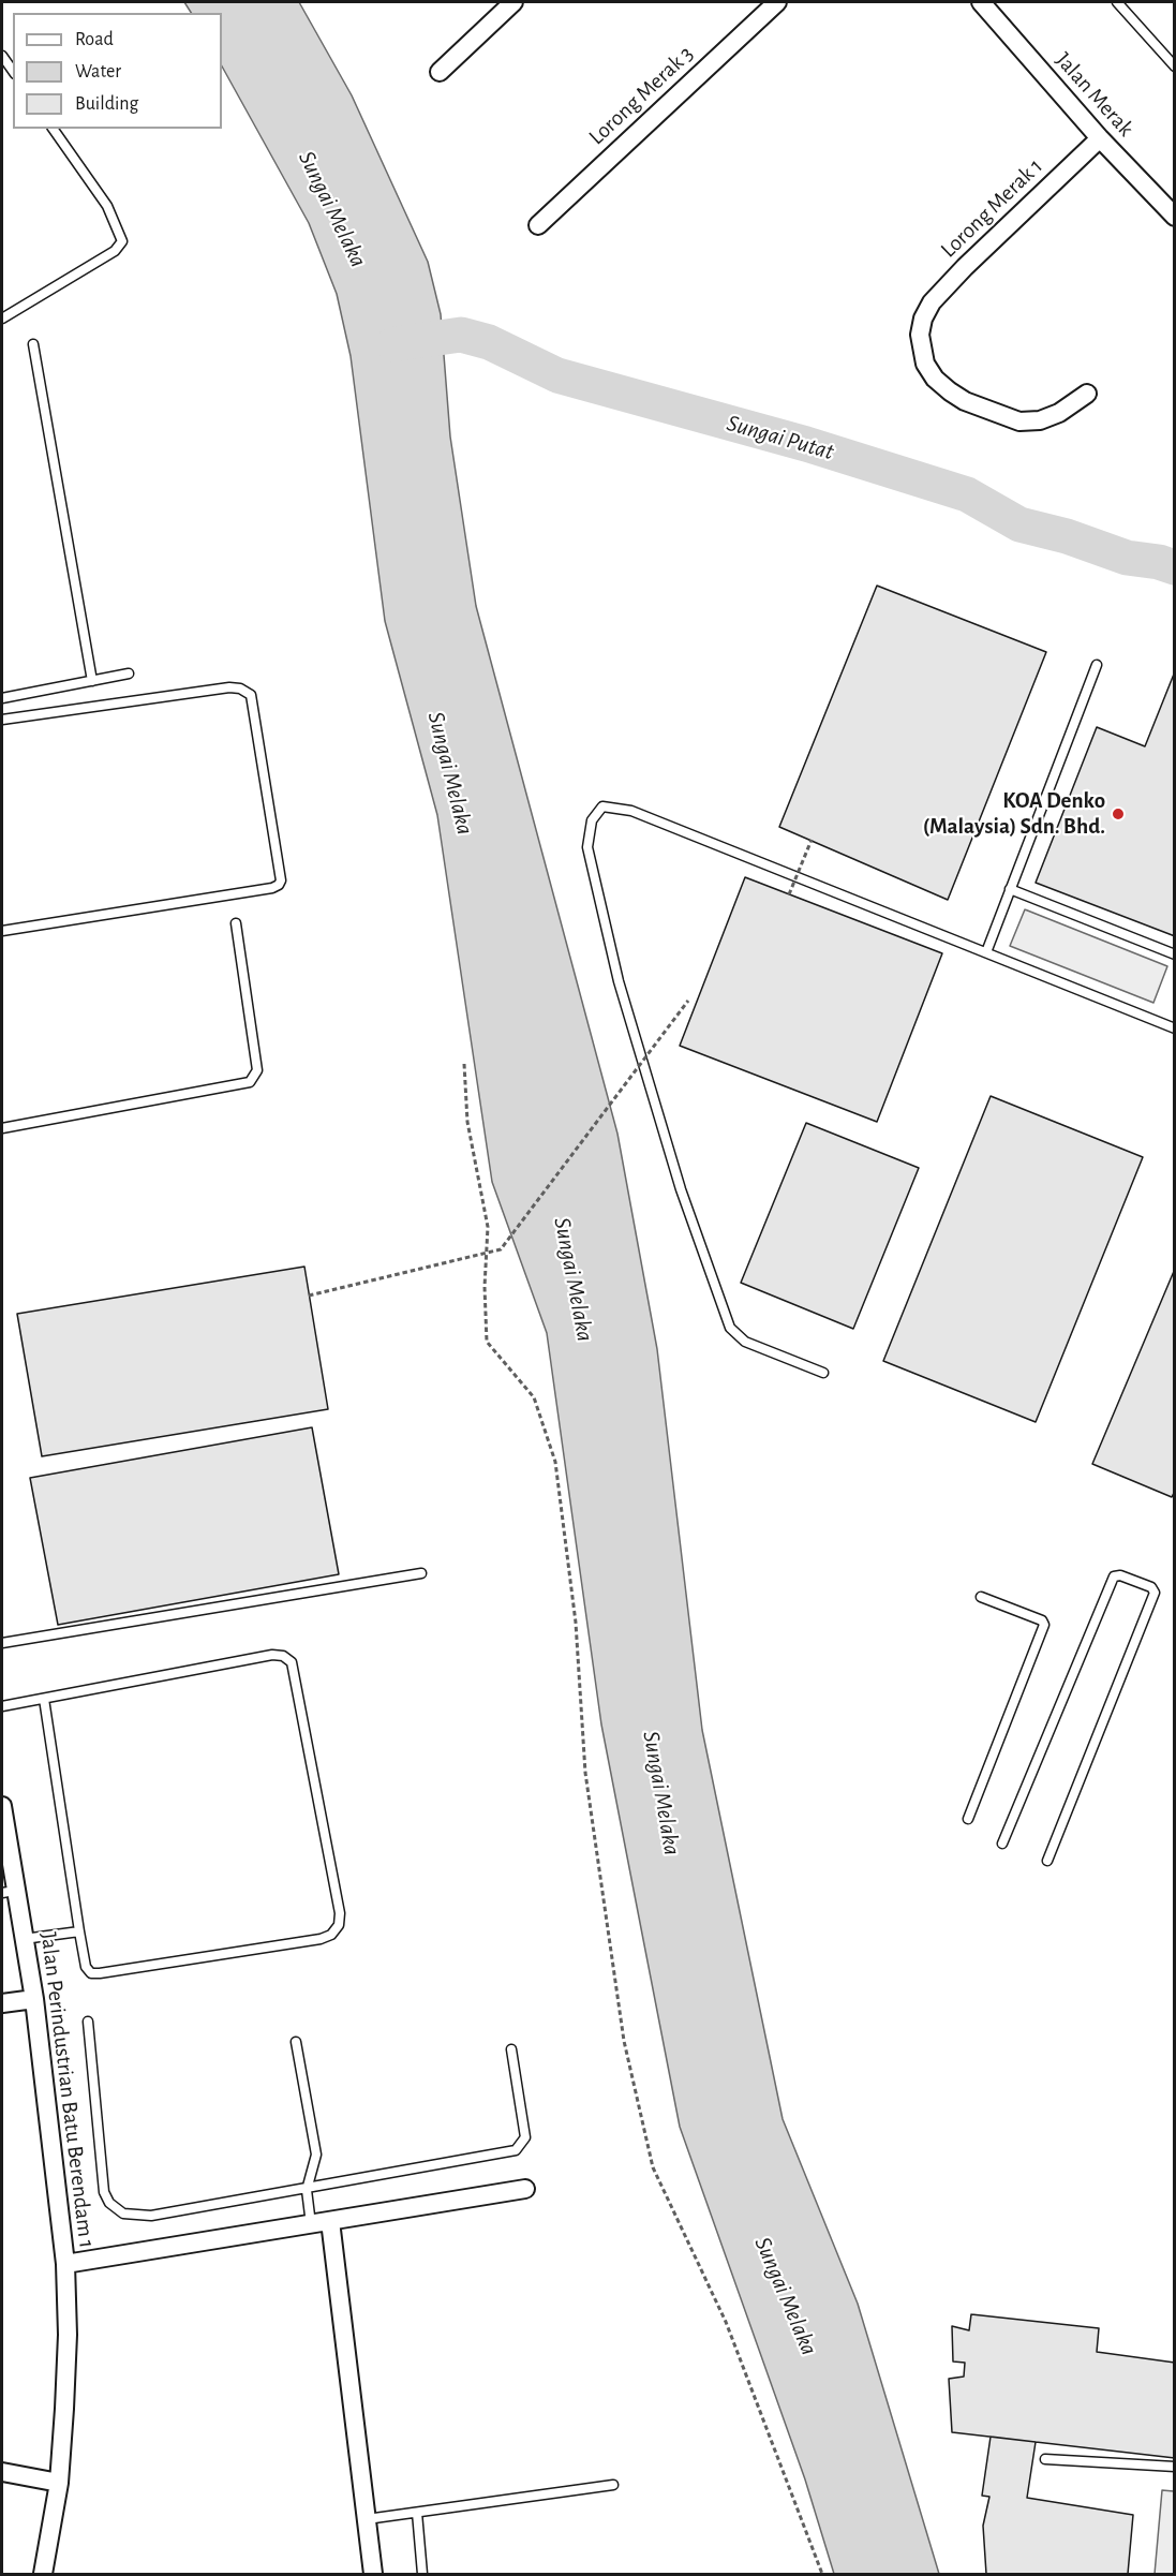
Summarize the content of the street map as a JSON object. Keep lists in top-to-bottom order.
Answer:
{
  "streets": {
    "street": [
      "Jalan Merak",
      "Lorong Merak 3",
      "Lorong Merak 1",
      "Jalan Perindustrian Batu Berendam 1"
    ]
  },
  "crossings": [
    ["Jalan Merak", "Lorong Merak 1"]
  ],
  "water": ["Sungai Melaka", "Sungai Putat"],
  "places": ["KOA Denko (Malaysia) Sdn. Bhd."],
  "legend": ["Road", "Water", "Building"]
}
